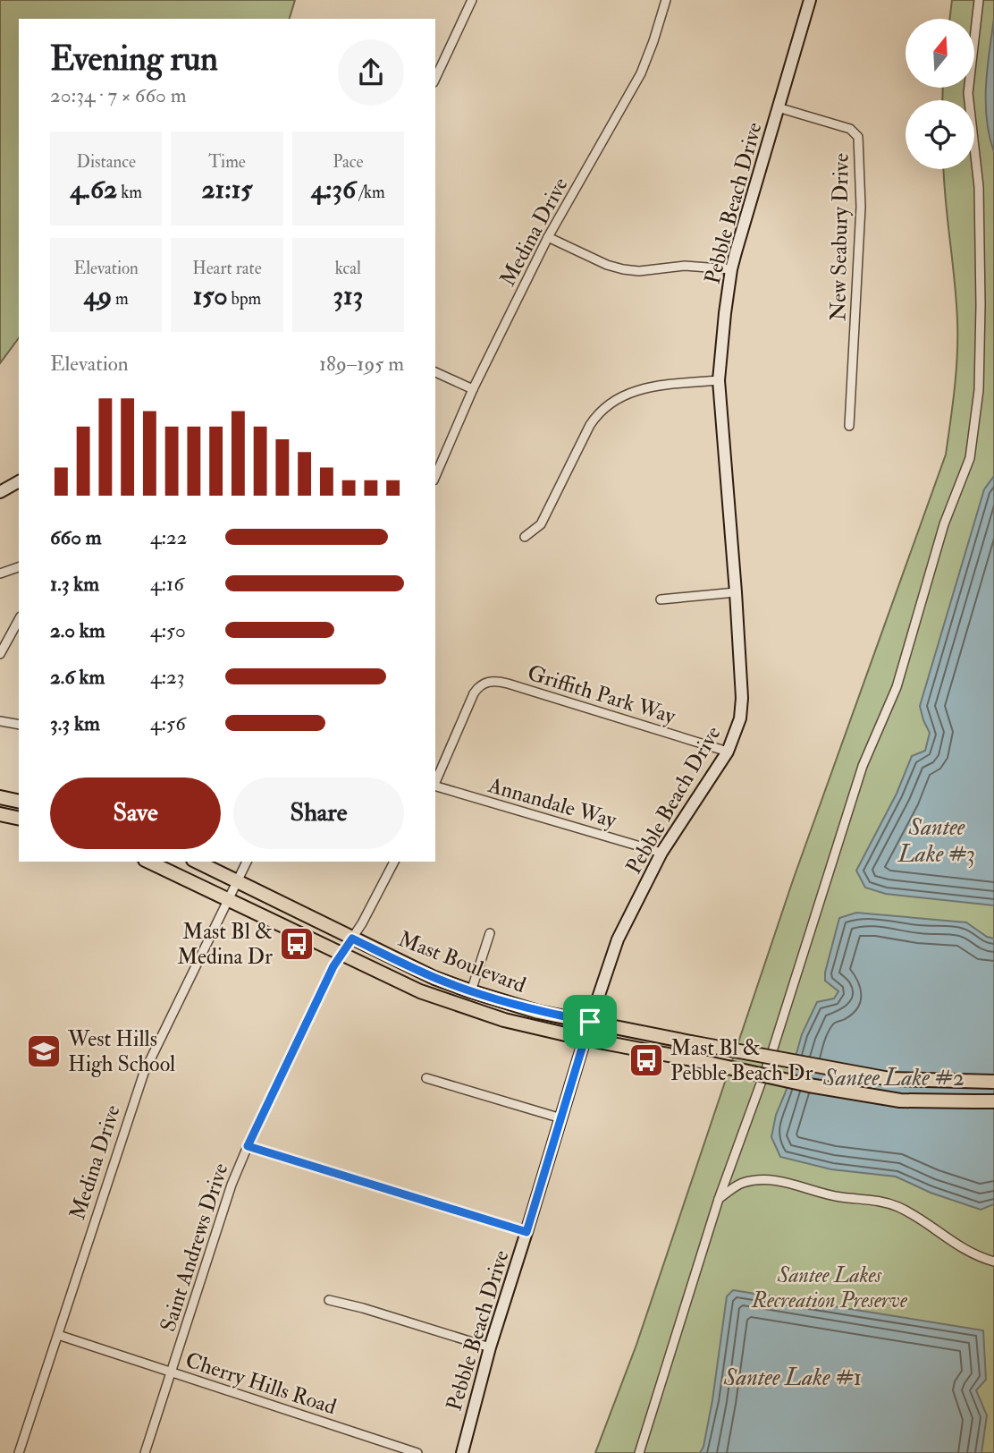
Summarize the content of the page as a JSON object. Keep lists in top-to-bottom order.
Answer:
{
  "streets": {
    "main road": ["Mast Boulevard"],
    "street": [
      "Pebble Beach Drive",
      "Medina Drive",
      "New Seabury Drive",
      "Griffith Park Way",
      "Annandale Way",
      "Saint Andrews Drive",
      "Cherry Hills Road"
    ]
  },
  "crossings": [
    ["Pebble Beach Drive", "New Seabury Drive"],
    ["Pebble Beach Drive", "Griffith Park Way"],
    ["Pebble Beach Drive", "Annandale Way"],
    ["Pebble Beach Drive", "Mast Boulevard"],
    ["Medina Drive", "Mast Boulevard"],
    ["Medina Drive", "Cherry Hills Road"],
    ["Mast Boulevard", "Saint Andrews Drive"],
    ["Saint Andrews Drive", "Cherry Hills Road"]
  ],
  "water": ["Santee Lake #3", "Santee Lake #2", "Santee Lake #1"],
  "parks": ["Santee Lakes Recreation Preserve"],
  "places": {
    "bus stop": ["Mast Bl & Medina Dr", "Mast Bl & Pebble Beach Dr"],
    "school or university": ["West Hills High School"]
  },
  "north": "top",
  "page": {
    "heading": ["Evening run", "20:34 · 7 × 660 m"],
    "stats": [
      ["Distance", "4.62 km"],
      ["Time", "21:15"],
      ["Pace", "4:36 /km"],
      ["Elevation", "49 m"],
      ["Heart rate", "150 bpm"],
      ["kcal", "313"]
    ],
    "chart": ["Elevation", "189–195 m"],
    "list": [
      {
        "name": "660 m",
        "note": "4:22"
      },
      {
        "name": "1.3 km",
        "note": "4:16"
      },
      {
        "name": "2.0 km",
        "note": "4:50"
      },
      {
        "name": "2.6 km",
        "note": "4:23"
      },
      {
        "name": "3.3 km",
        "note": "4:56"
      }
    ],
    "buttons": ["Save", "Share"]
  }
}
